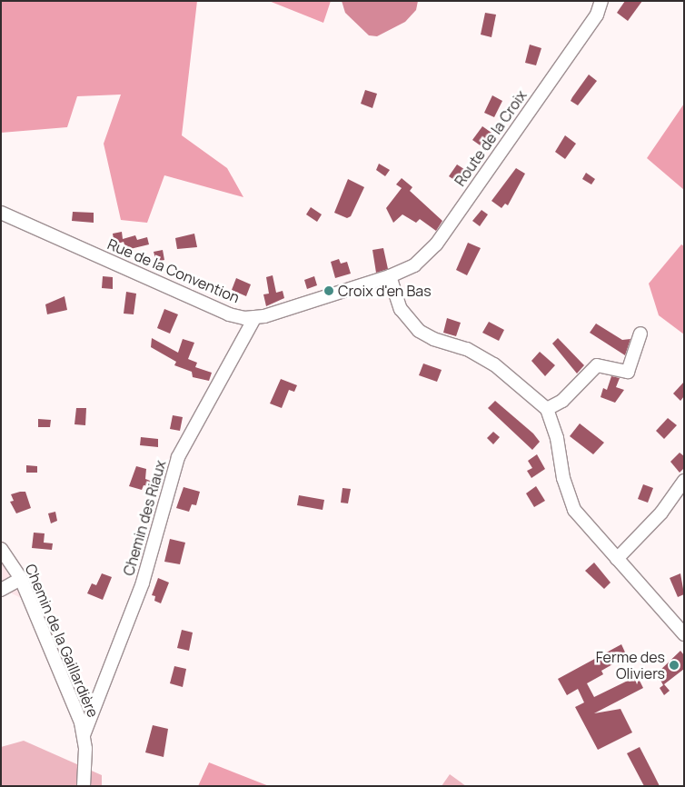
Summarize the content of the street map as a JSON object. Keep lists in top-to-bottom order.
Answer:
{
  "streets": {
    "street": [
      "Route de la Croix",
      "Rue de la Convention",
      "Chemin des Riaux",
      "Chemin de la Gaillardière"
    ]
  },
  "crossings": [
    ["Route de la Croix", "Rue de la Convention"],
    ["Rue de la Convention", "Chemin des Riaux"],
    ["Chemin des Riaux", "Chemin de la Gaillardière"]
  ],
  "places": ["Croix d'en Bas", "Ferme des Oliviers"]
}
